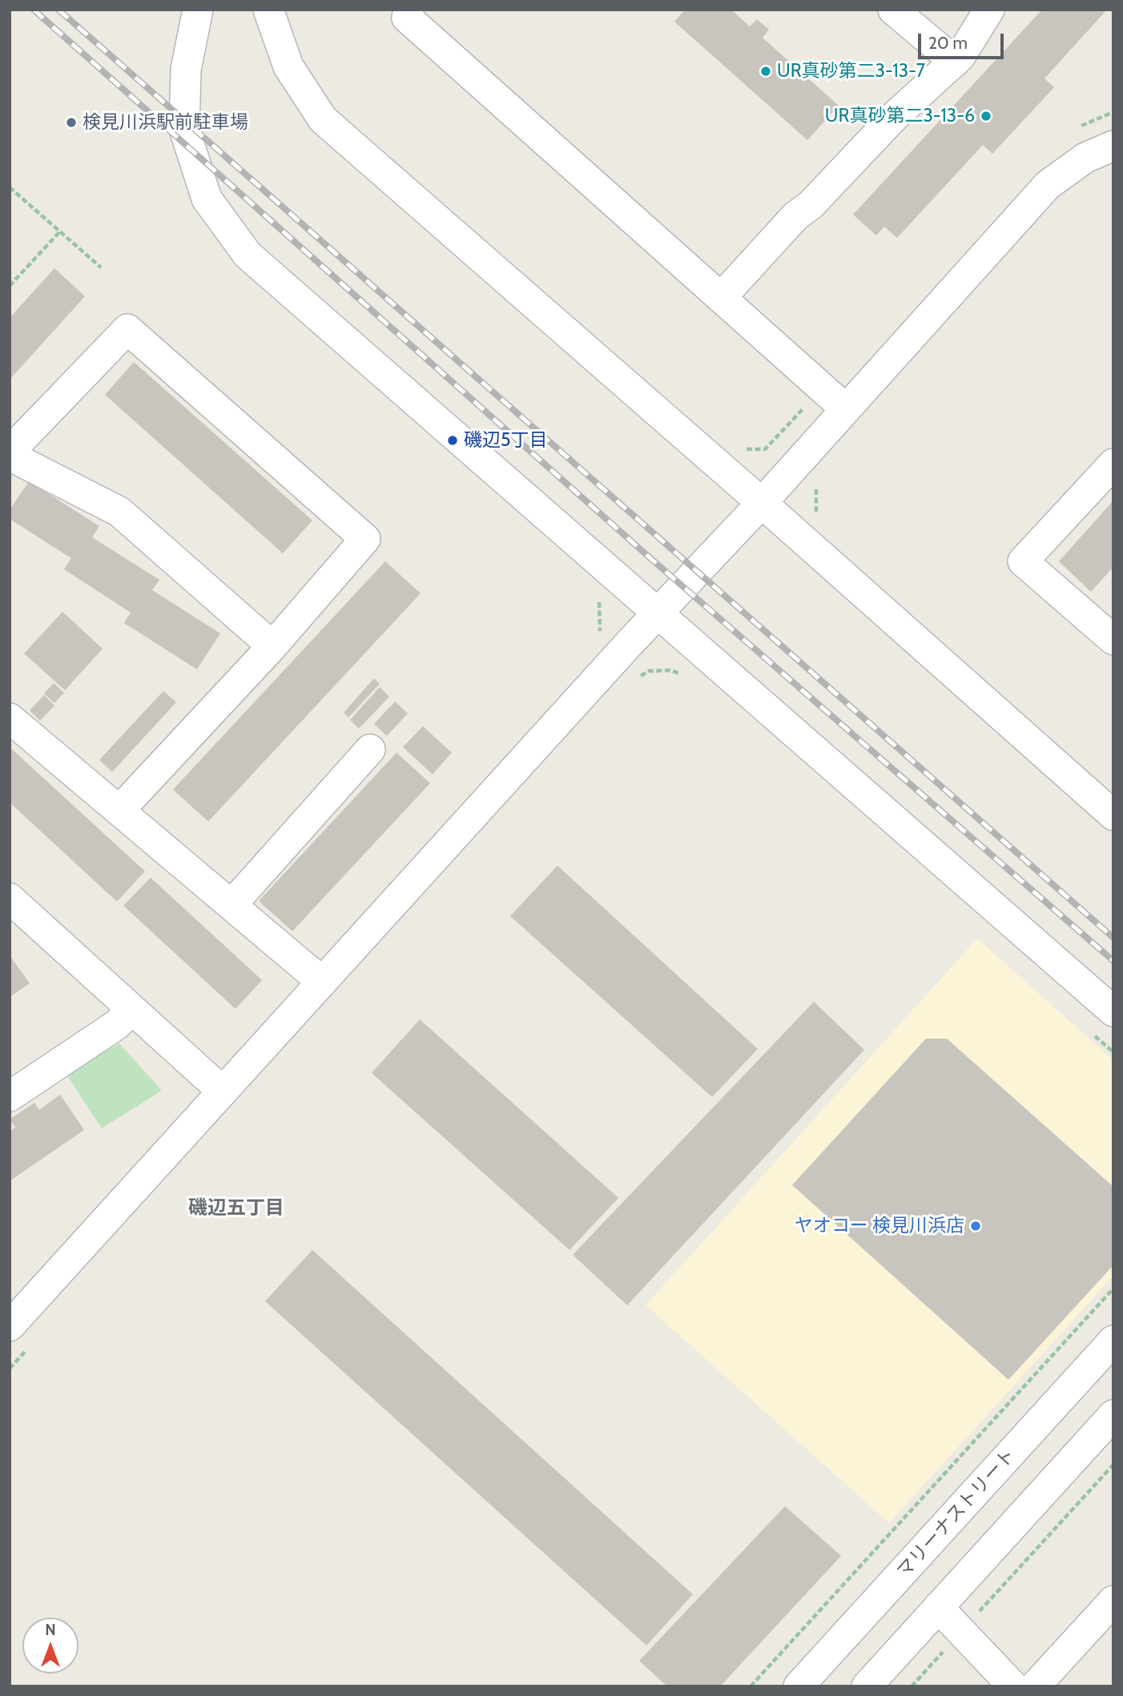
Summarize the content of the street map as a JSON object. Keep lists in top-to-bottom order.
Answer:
{
  "streets": {
    "street": ["マリーナストリート"]
  },
  "districts": ["磯辺五丁目"],
  "places": [
    "UR真砂第二3-13-7",
    "UR真砂第二3-13-6",
    "検見川浜駅前駐車場",
    "磯辺5丁目",
    "ヤオコー 検見川浜店"
  ],
  "scale_bar": "20 m",
  "north": "top"
}
